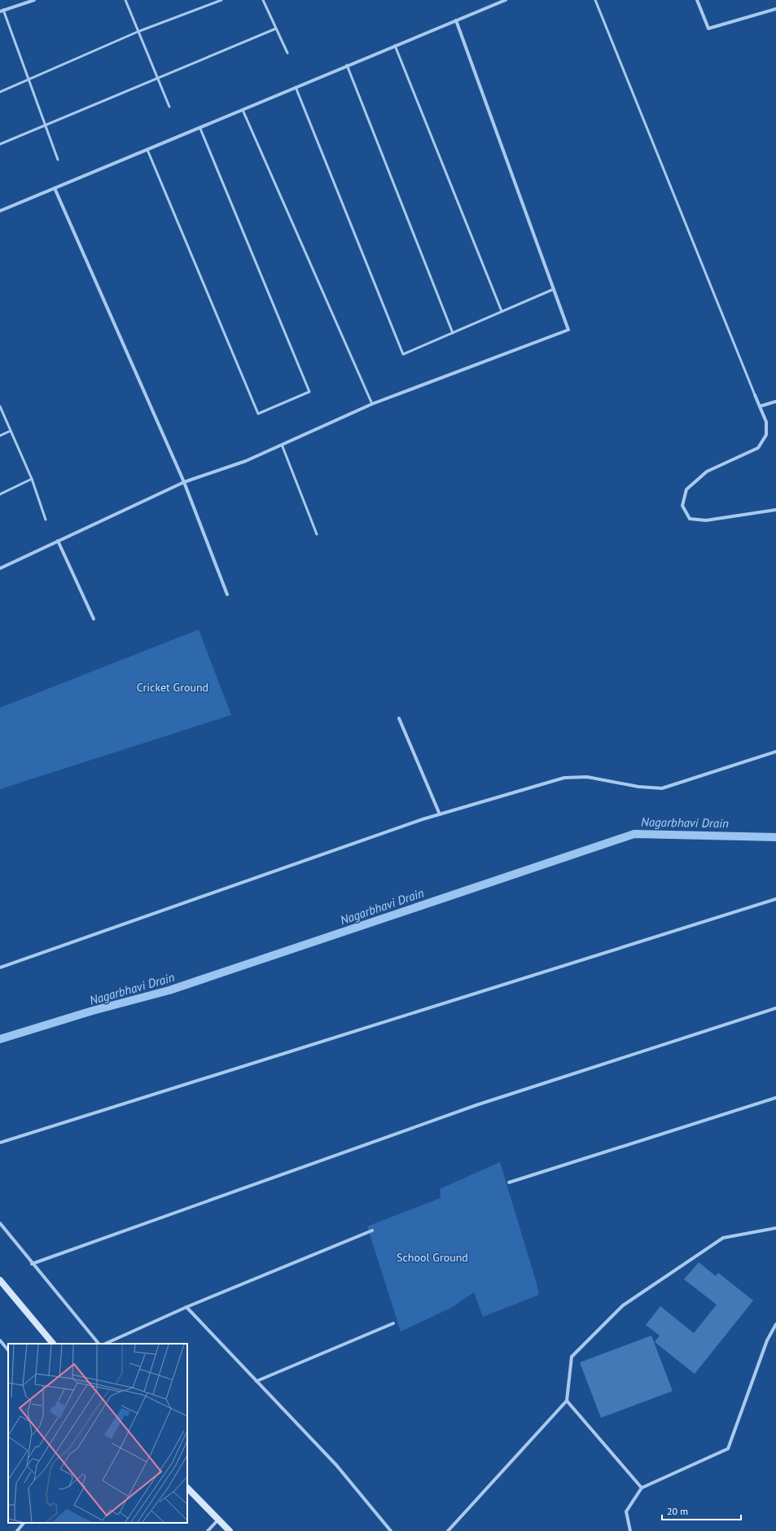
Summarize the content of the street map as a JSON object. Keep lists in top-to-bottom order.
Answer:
{
  "water": ["Nagarbhavi Drain"],
  "parks": ["Cricket Ground", "School Ground"],
  "scale_bar": "20 m"
}
